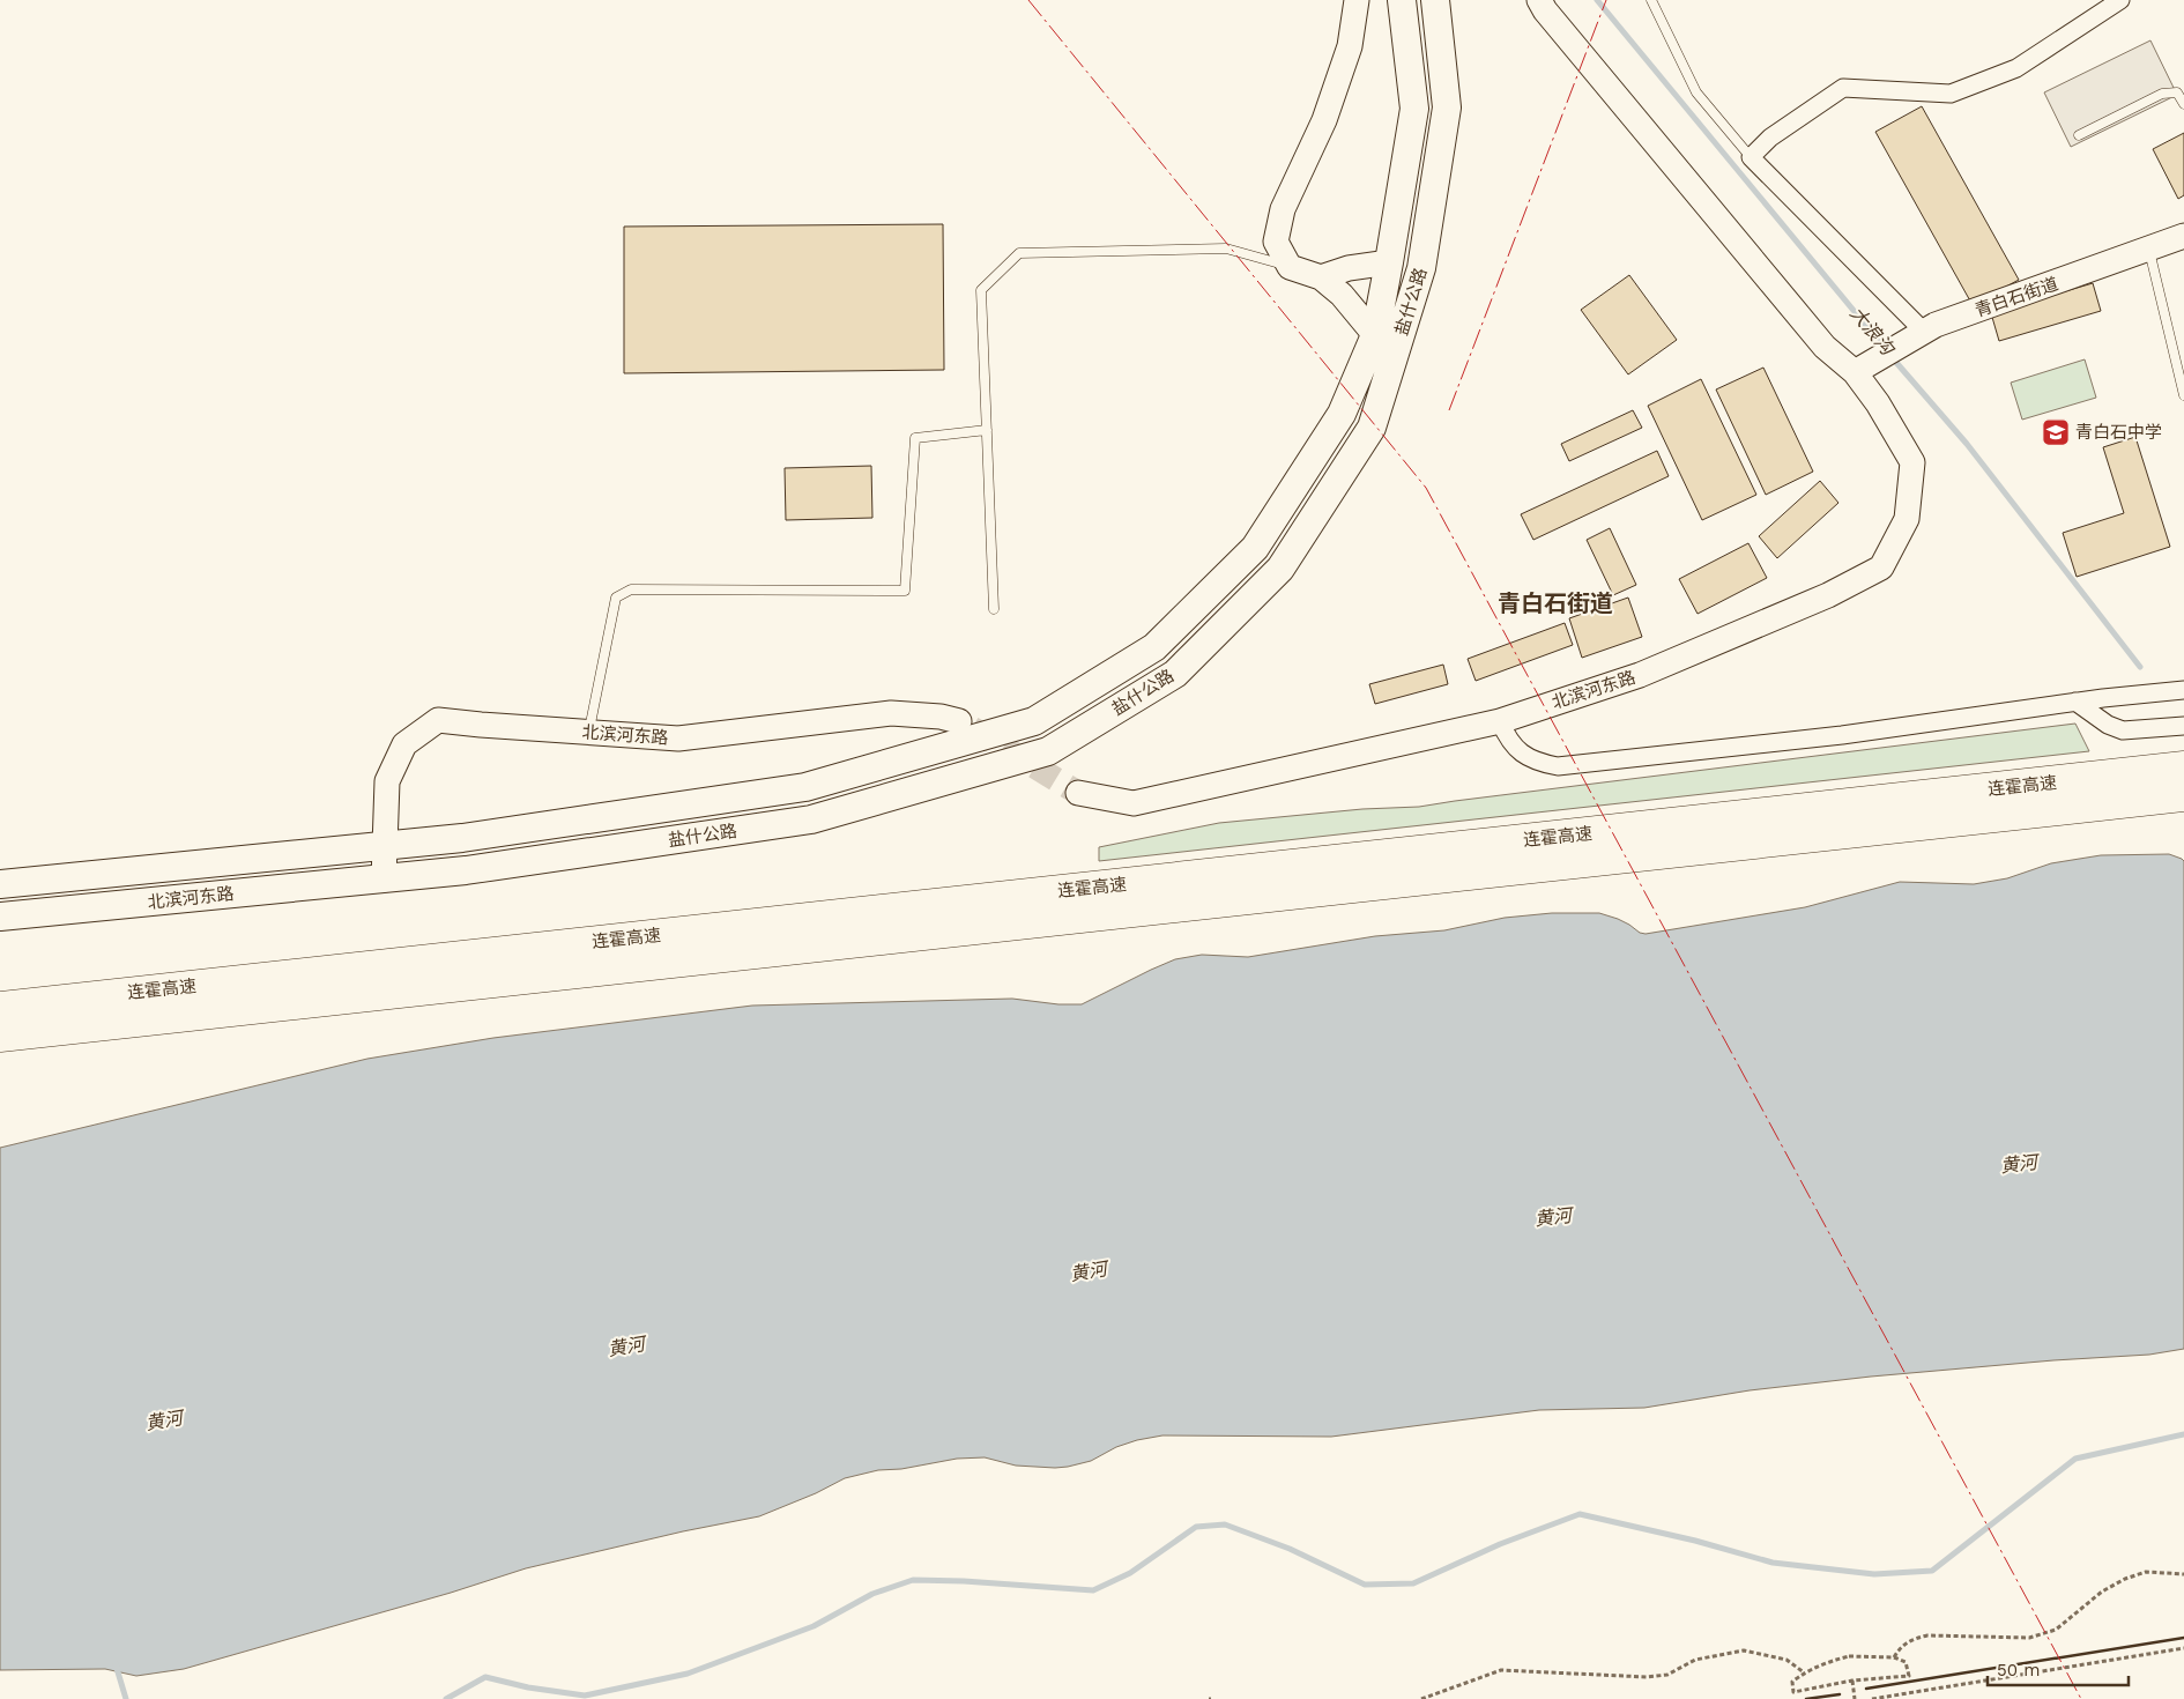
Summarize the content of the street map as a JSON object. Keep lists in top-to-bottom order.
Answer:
{
  "streets": {
    "highway": ["连霍高速"],
    "main road": ["盐什公路", "北滨河东路"],
    "street": ["青白石街道"]
  },
  "crossings": [
    ["青白石街道", "北滨河东路"],
    ["盐什公路", "北滨河东路"]
  ],
  "districts": ["青白石街道"],
  "water": ["大浪沟", "黄河"],
  "places": {
    "school or university": ["青白石中学"]
  },
  "scale_bar": "50 m"
}
